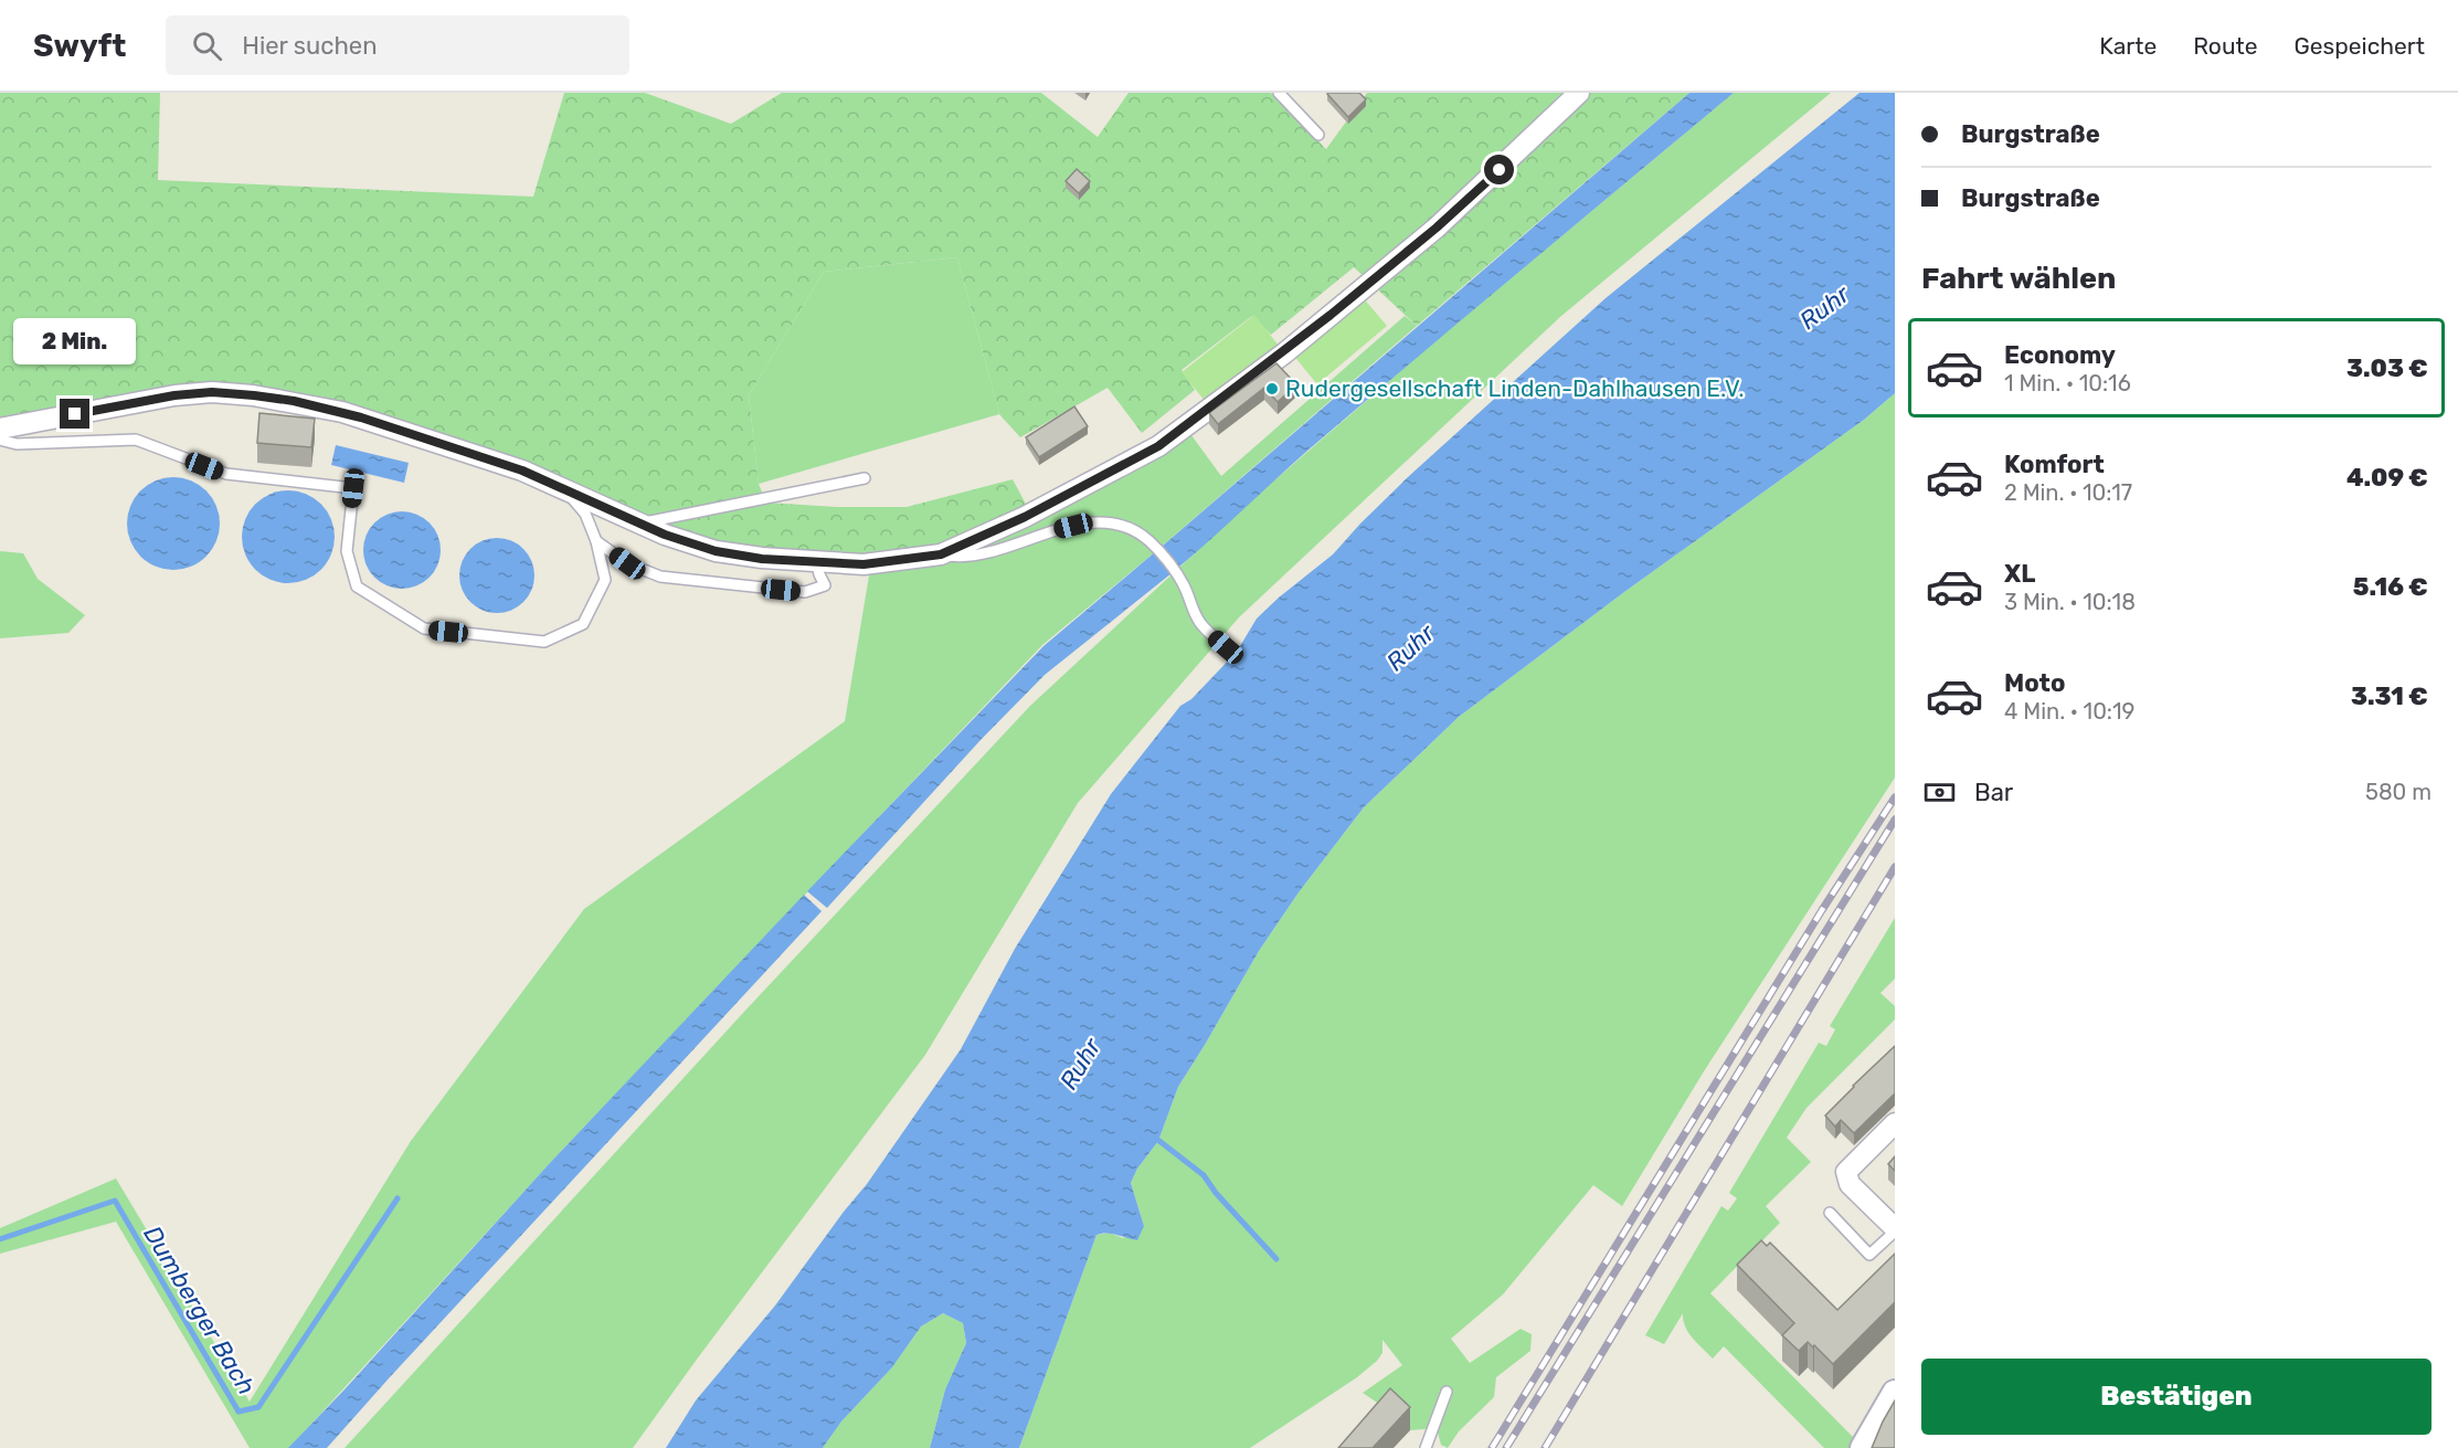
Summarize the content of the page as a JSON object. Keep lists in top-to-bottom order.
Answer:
{
  "water": ["Ruhr", "Dumberger Bach"],
  "places": ["Rudergesellschaft Linden-Dahlhausen E.V."],
  "page": {
    "header": "Swyft",
    "search": "Hier suchen",
    "nav": ["Karte", "Route", "Gespeichert"],
    "banner": ["Burgstraße", "Burgstraße"],
    "heading": "Fahrt wählen",
    "bubble": "2 Min.",
    "list": [
      {
        "name": "Economy",
        "note": "1 Min. · 10:16",
        "value": "3.03 €"
      },
      {
        "name": "Komfort",
        "note": "2 Min. · 10:17",
        "value": "4.09 €"
      },
      {
        "name": "XL",
        "note": "3 Min. · 10:18",
        "value": "5.16 €"
      },
      {
        "name": "Moto",
        "note": "4 Min. · 10:19",
        "value": "3.31 €"
      }
    ],
    "pay": ["Bar", "580 m"],
    "buttons": "Bestätigen"
  }
}
